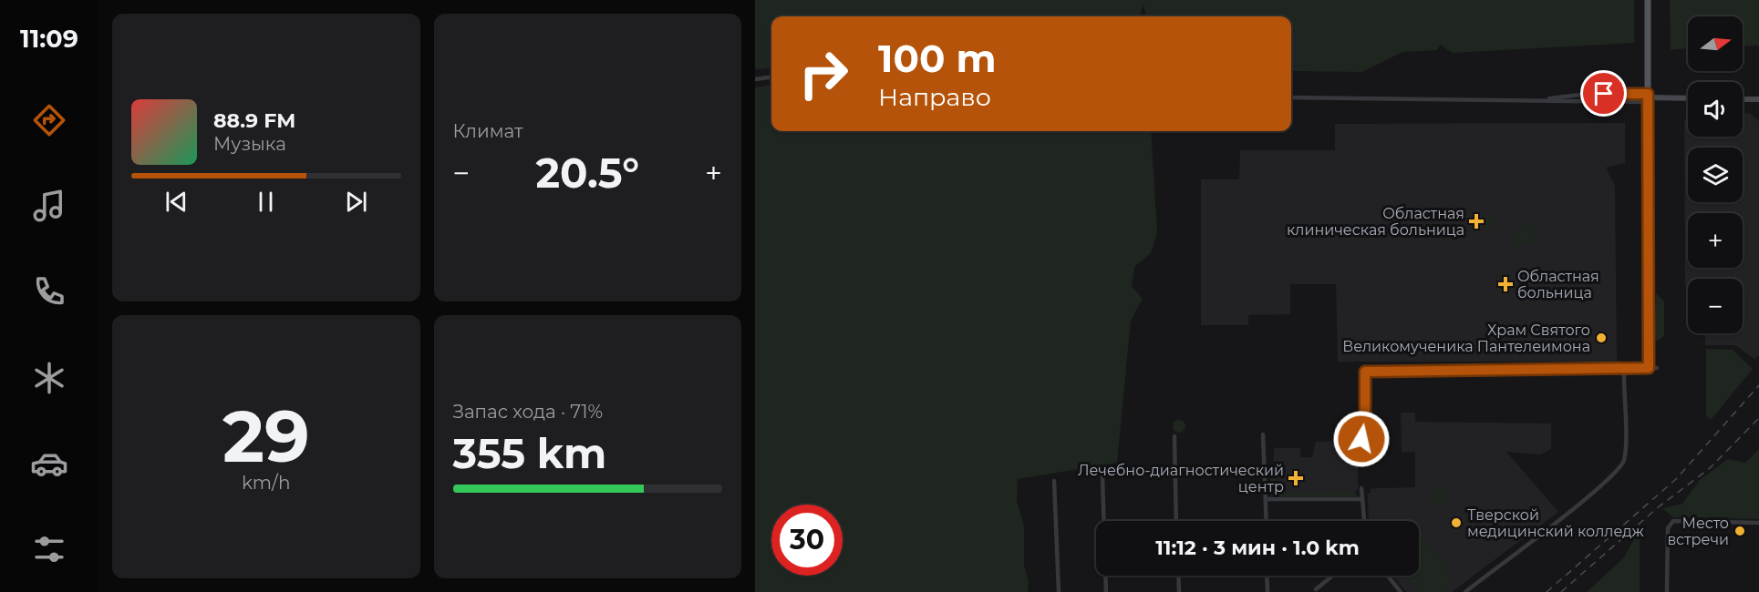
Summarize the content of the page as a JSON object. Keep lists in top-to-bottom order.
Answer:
{
  "places": {
    "health": ["Областная клиническая больница", "Областная больница", "Лечебно-диагностический центр"],
    "other": ["Храм Святого Великомученика Пантелеимона", "Тверской медицинский колледж", "Место встречи"]
  },
  "north": "right",
  "page": {
    "tabs": "11:09",
    "tile": [
      "Климат",
      ["29", "km/h"],
      ["Запас хода · 71%", "355 km"]
    ],
    "map_buttons": ["+", "−"],
    "turn": ["100 m", "Направо"],
    "song": ["88.9 FM", "Музыка"],
    "heat": ["−", "20.5°", "+"],
    "limit": "30",
    "trip": "11:12 · 3 мин · 1.0 km"
  }
}
